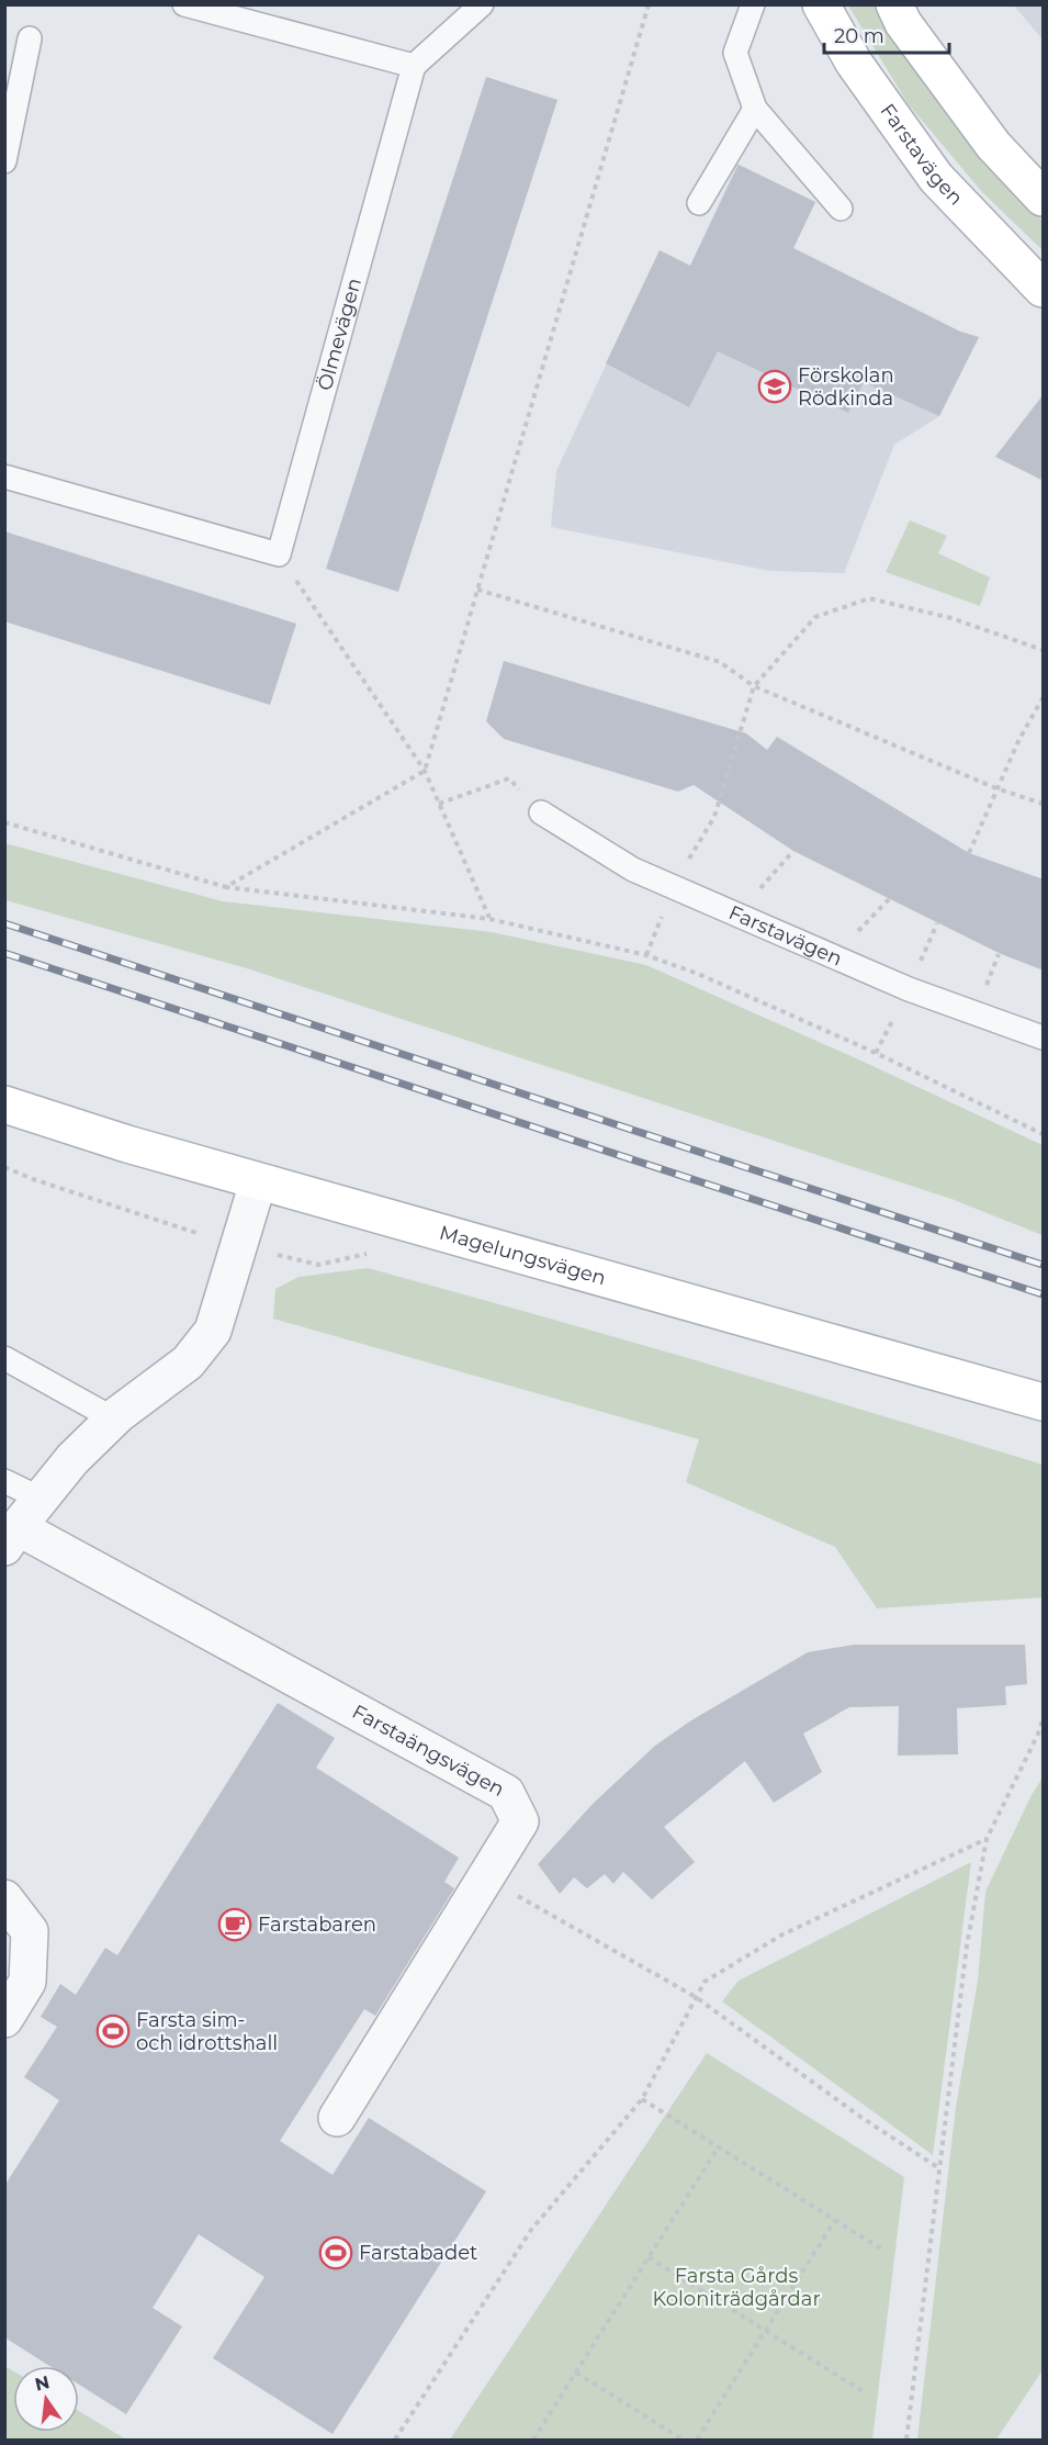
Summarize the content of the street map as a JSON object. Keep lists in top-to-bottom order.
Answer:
{
  "streets": {
    "main road": ["Farstavägen", "Magelungsvägen"],
    "street": ["Farstaängsvägen"],
    "lane": ["Ölmevägen"]
  },
  "crossings": [
    ["Magelungsvägen", "Farstaängsvägen"]
  ],
  "parks": ["Farsta Gårds Koloniträdgårdar"],
  "places": {
    "school or university": ["Förskolan Rödkinda"],
    "cafe": ["Farstabaren"],
    "sports": ["Farsta sim- och idrottshall", "Farstabadet"]
  },
  "scale_bar": "20 m",
  "north": "top"
}
